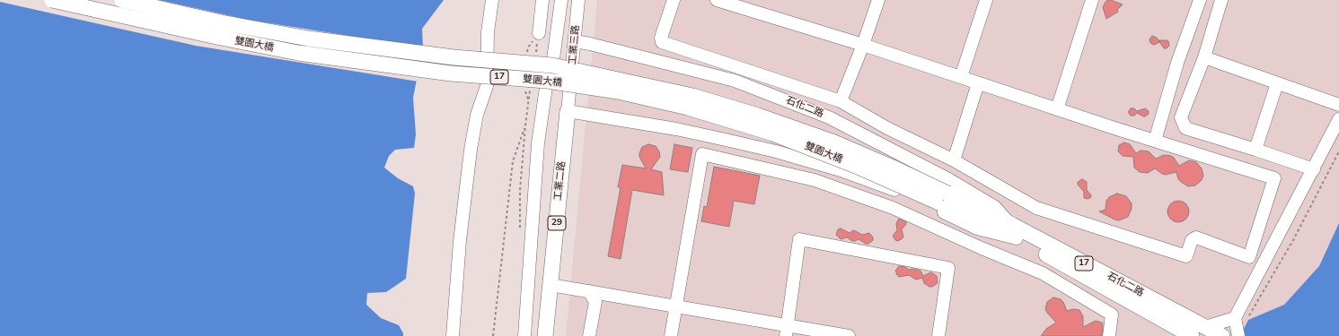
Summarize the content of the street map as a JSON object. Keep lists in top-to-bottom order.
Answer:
{
  "streets": {
    "main road": [
      "雙園大橋",
      "17",
      "石化二路",
      "工業二路",
      "29"
    ],
    "street": ["工業三路"]
  },
  "crossings": [
    ["雙園大橋", "石化二路"],
    ["工業三路", "石化二路"],
    ["工業三路", "工業二路"],
    ["石化二路", "工業二路"]
  ]
}
